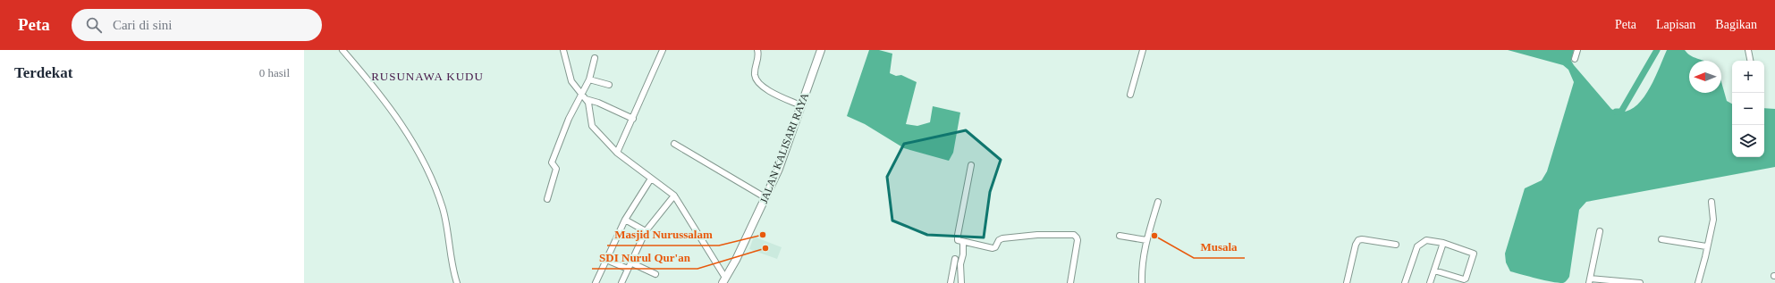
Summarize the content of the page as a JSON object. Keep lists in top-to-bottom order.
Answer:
{
  "streets": {
    "street": ["JALAN KALISARI RAYA"]
  },
  "districts": ["RUSUNAWA KUDU"],
  "places": ["Masjid Nurussalam", "Musala", "SDI Nurul Qur'an"],
  "north": "left",
  "page": {
    "header": "Peta",
    "search": "Cari di sini",
    "nav": ["Peta", "Lapisan", "Bagikan"],
    "heading": ["Terdekat", "0 hasil"],
    "map_buttons": ["+", "−"]
  }
}
